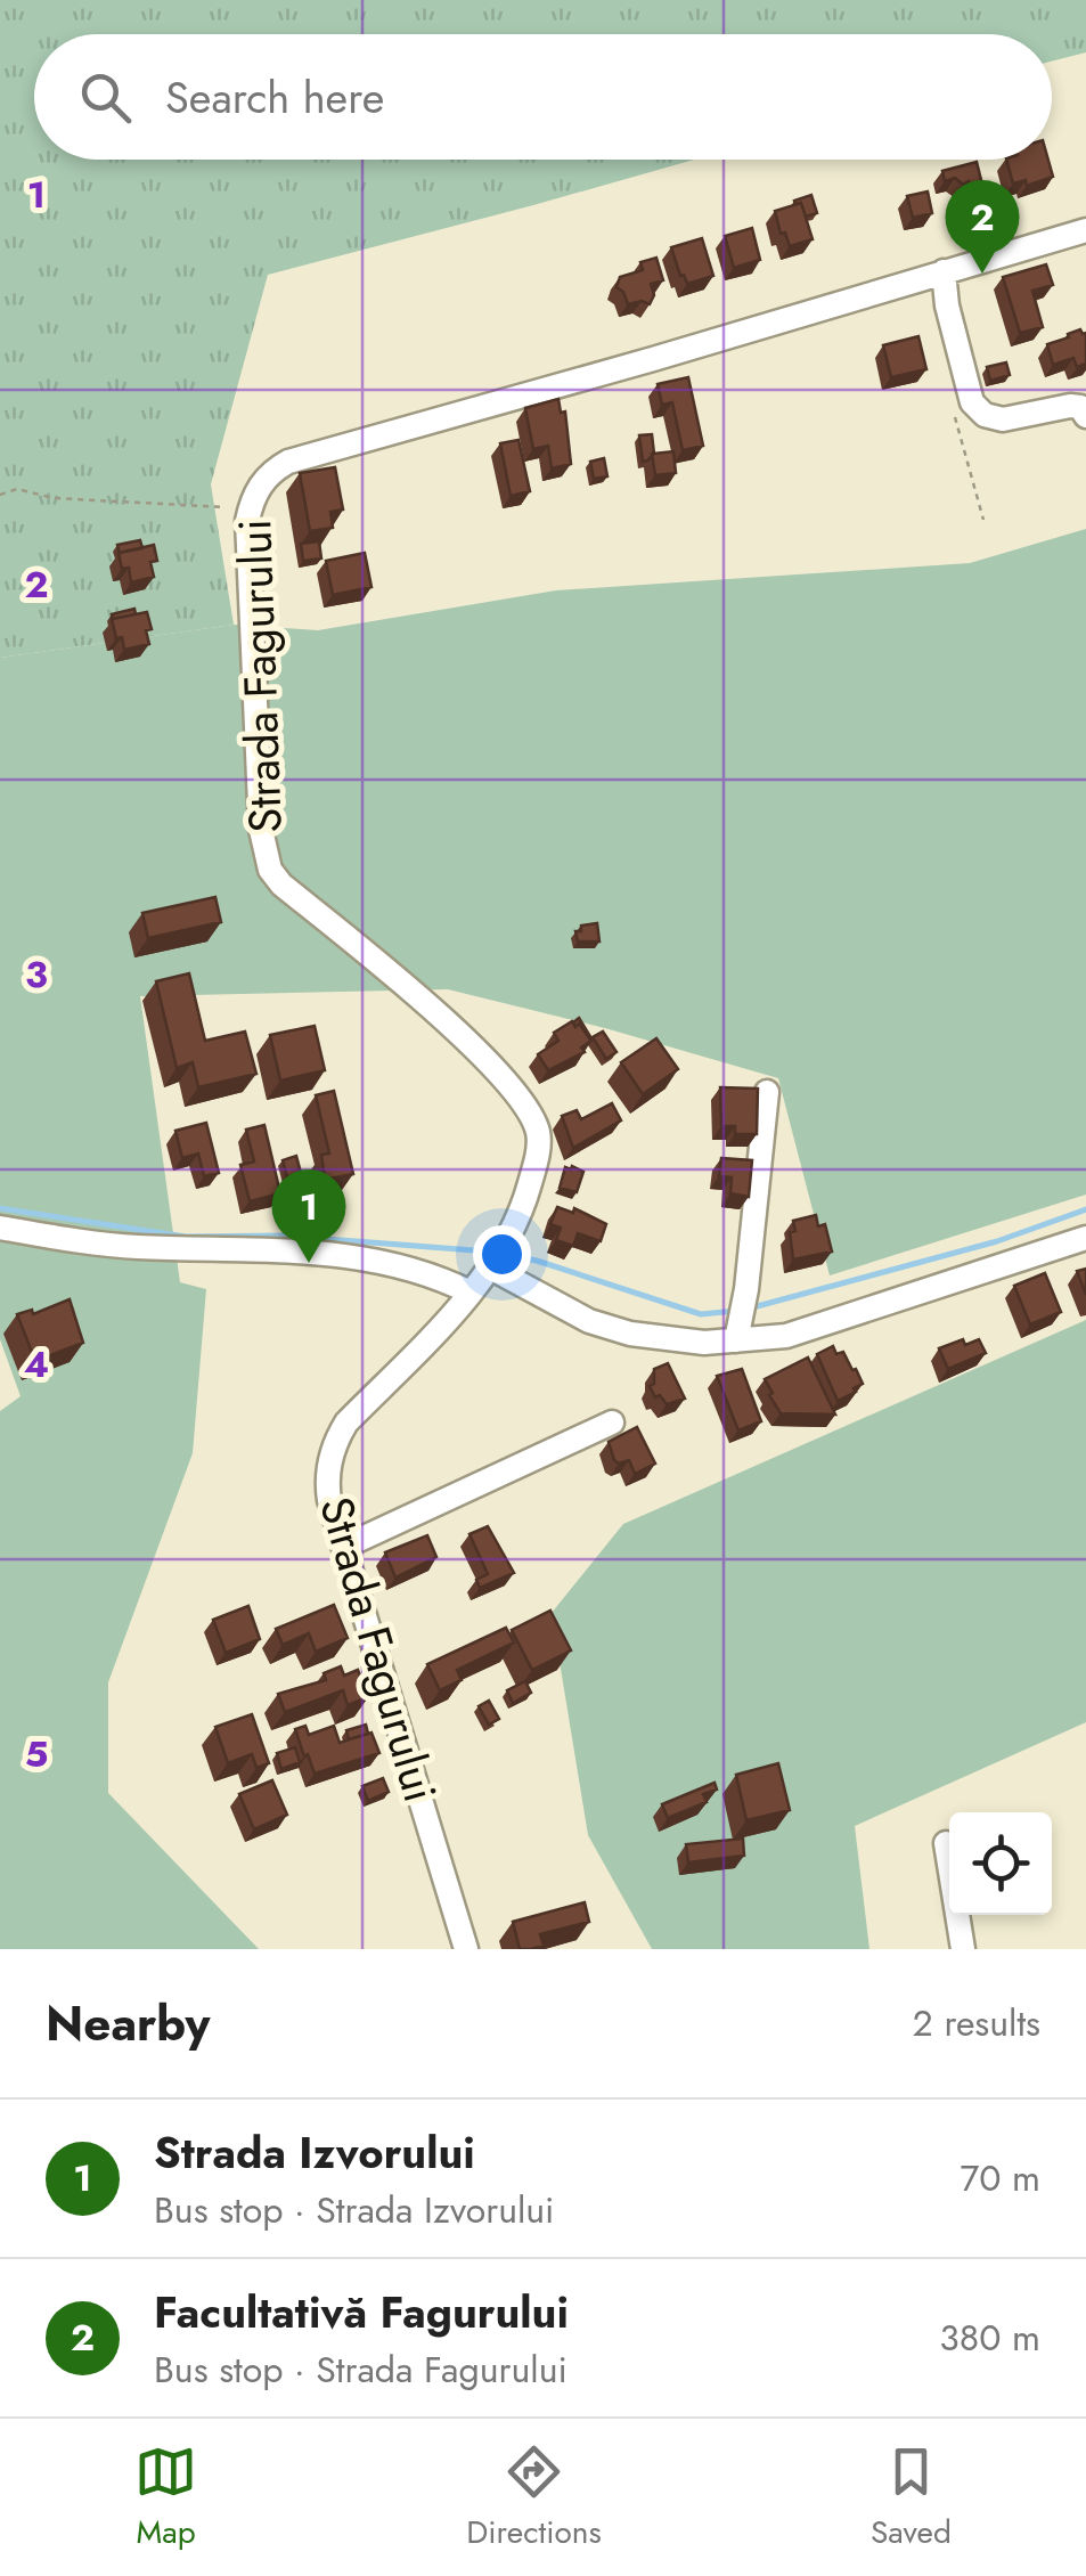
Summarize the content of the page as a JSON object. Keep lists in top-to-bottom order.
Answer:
{
  "streets": {
    "street": ["Strada Fagurului"]
  },
  "page": {
    "search": "Search here",
    "pins": ["2", "1"],
    "heading": ["Nearby", "2 results"],
    "list": [
      {
        "mark": "1",
        "name": "Strada Izvorului",
        "note": "Bus stop · Strada Izvorului",
        "value": "70 m"
      },
      {
        "mark": "2",
        "name": "Facultativă Fagurului",
        "note": "Bus stop · Strada Fagurului",
        "value": "380 m"
      }
    ],
    "nav": ["Map", "Directions", "Saved"]
  },
  "grid": {
    "rows": [
      "1",
      "2",
      "3",
      "4",
      "5"
    ]
  }
}
